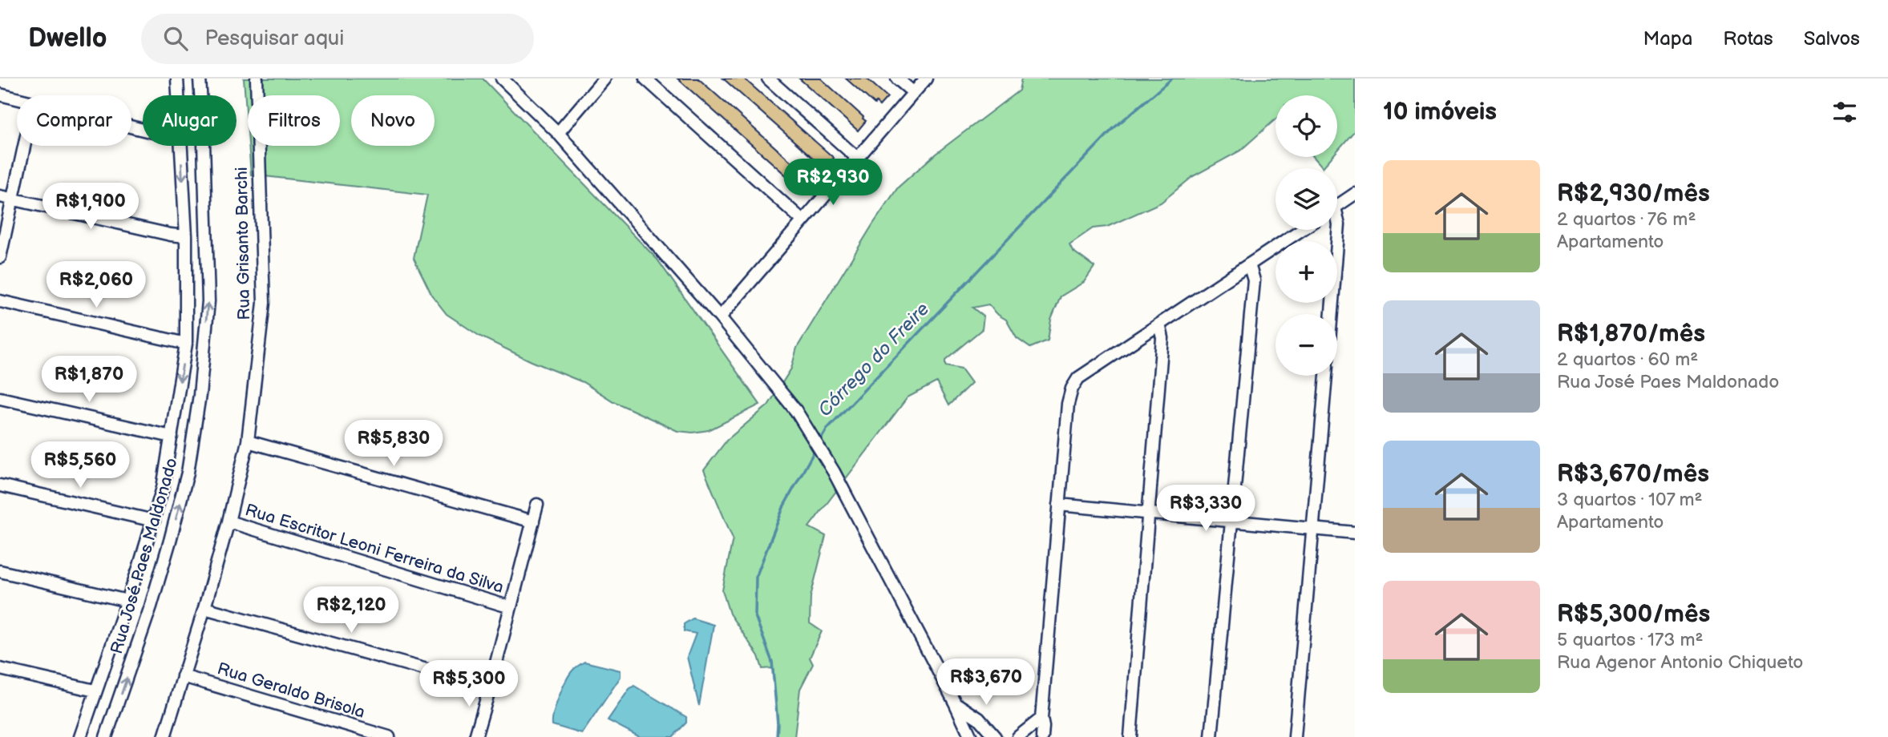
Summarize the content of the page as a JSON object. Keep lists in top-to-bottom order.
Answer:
{
  "streets": {
    "street": [
      "Rua Grisanto Barchi",
      "Rua Escritor Leoni Ferreira da Silva",
      "Rua José Paes Maldonado",
      "Rua Geraldo Brisola"
    ]
  },
  "crossings": [
    ["Rua Grisanto Barchi", "Rua Escritor Leoni Ferreira da Silva"]
  ],
  "water": ["Córrego do Freire"],
  "page": {
    "header": "Dwello",
    "search": "Pesquisar aqui",
    "nav": ["Mapa", "Rotas", "Salvos"],
    "heading": "10 imóveis",
    "map_buttons": ["+", "−"],
    "chip": [
      "Comprar",
      "Alugar",
      "Filtros",
      "Novo"
    ],
    "list": [
      {
        "name": "R$2,930/mês",
        "note": "2 quartos · 76 m² · Apartamento"
      },
      {
        "name": "R$1,870/mês",
        "note": "2 quartos · 60 m² · Rua José Paes Maldonado"
      },
      {
        "name": "R$3,670/mês",
        "note": "3 quartos · 107 m² · Apartamento"
      },
      {
        "name": "R$5,300/mês",
        "note": "5 quartos · 173 m² · Rua Agenor Antonio Chiqueto"
      }
    ],
    "price": [
      "R$2,930",
      "R$1,900",
      "R$2,060",
      "R$1,870",
      "R$5,830",
      "R$5,560",
      "R$3,330",
      "R$2,120",
      "R$3,670",
      "R$5,300"
    ]
  }
}
